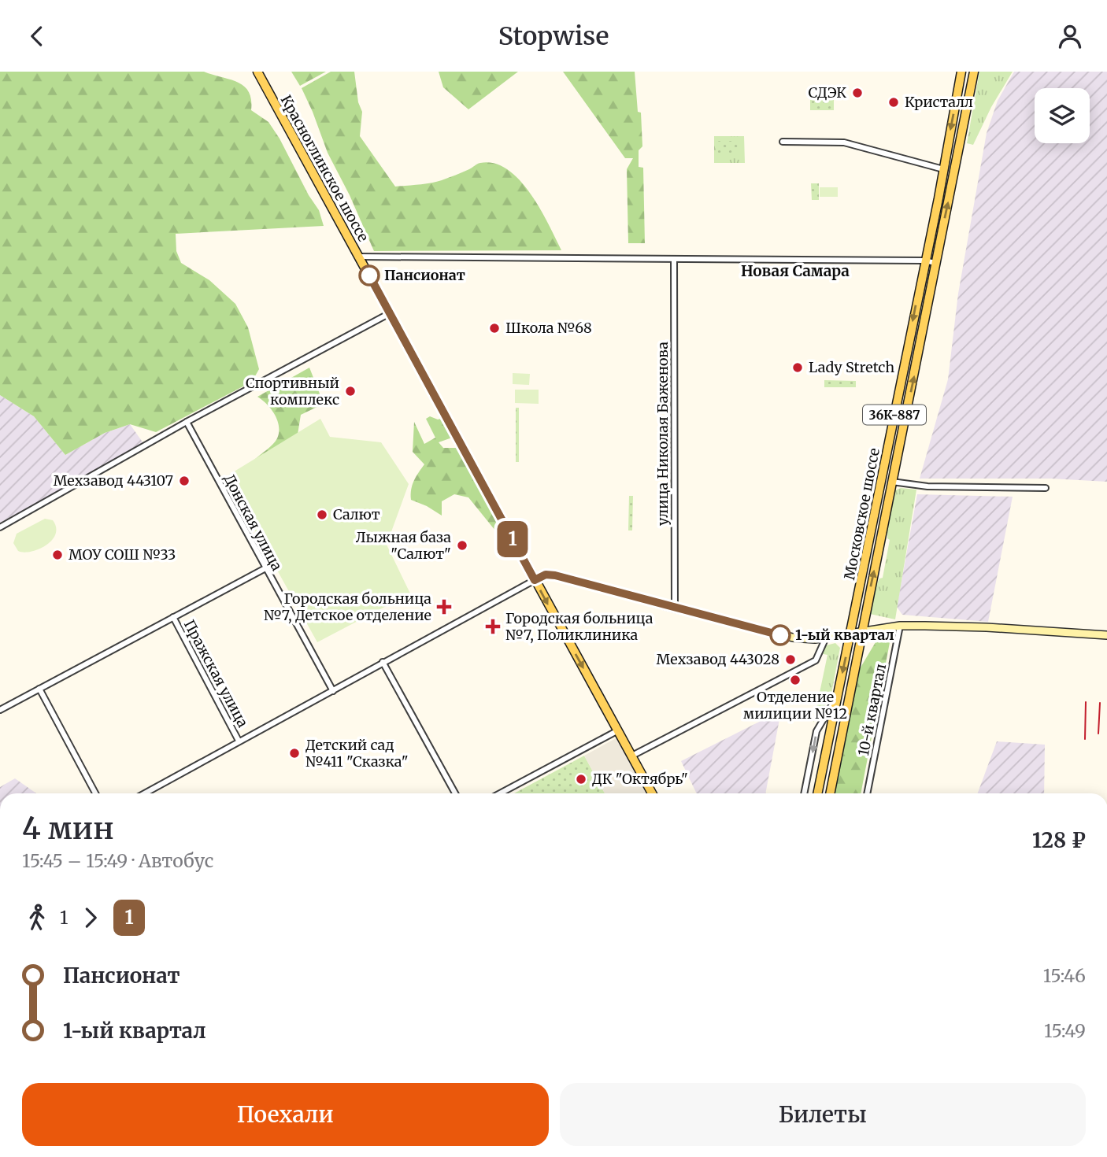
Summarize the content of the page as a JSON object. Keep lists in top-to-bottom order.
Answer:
{
  "streets": {
    "main road": ["Красноглинское шоссе", "36К-887", "Московское шоссе"],
    "street": [
      "улица Николая Баженова",
      "Донская улица",
      "Пражская улица",
      "10-й квартал"
    ]
  },
  "districts": ["Новая Самара"],
  "places": {
    "other": [
      "СДЭК",
      "Кристалл",
      "Пансионат",
      "Школа №68",
      "Lady Stretch",
      "Спортивный комплекс",
      "Мехзавод 443107",
      "Салют",
      "Лыжная база \"Салют\"",
      "МОУ СОШ №33",
      "1-ый квартал",
      "Мехзавод 443028",
      "Отделение милиции №12",
      "Детский сад №411 \"Сказка\"",
      "ДК \"Октябрь\""
    ],
    "health": ["Городская больница №7, Детское отделение", "Городская больница №7, Поликлиника"]
  },
  "lines": ["bus line 1"],
  "page": {
    "header": "Stopwise",
    "on_map": "1",
    "heading": ["4 мин", "15:45 – 15:49 · Автобус", "128 ₽"],
    "legs": ["1", "1"],
    "list": [
      {
        "name": "Пансионат",
        "value": "15:46"
      },
      {
        "name": "1-ый квартал",
        "value": "15:49"
      }
    ],
    "buttons": ["Поехали", "Билеты"]
  }
}
